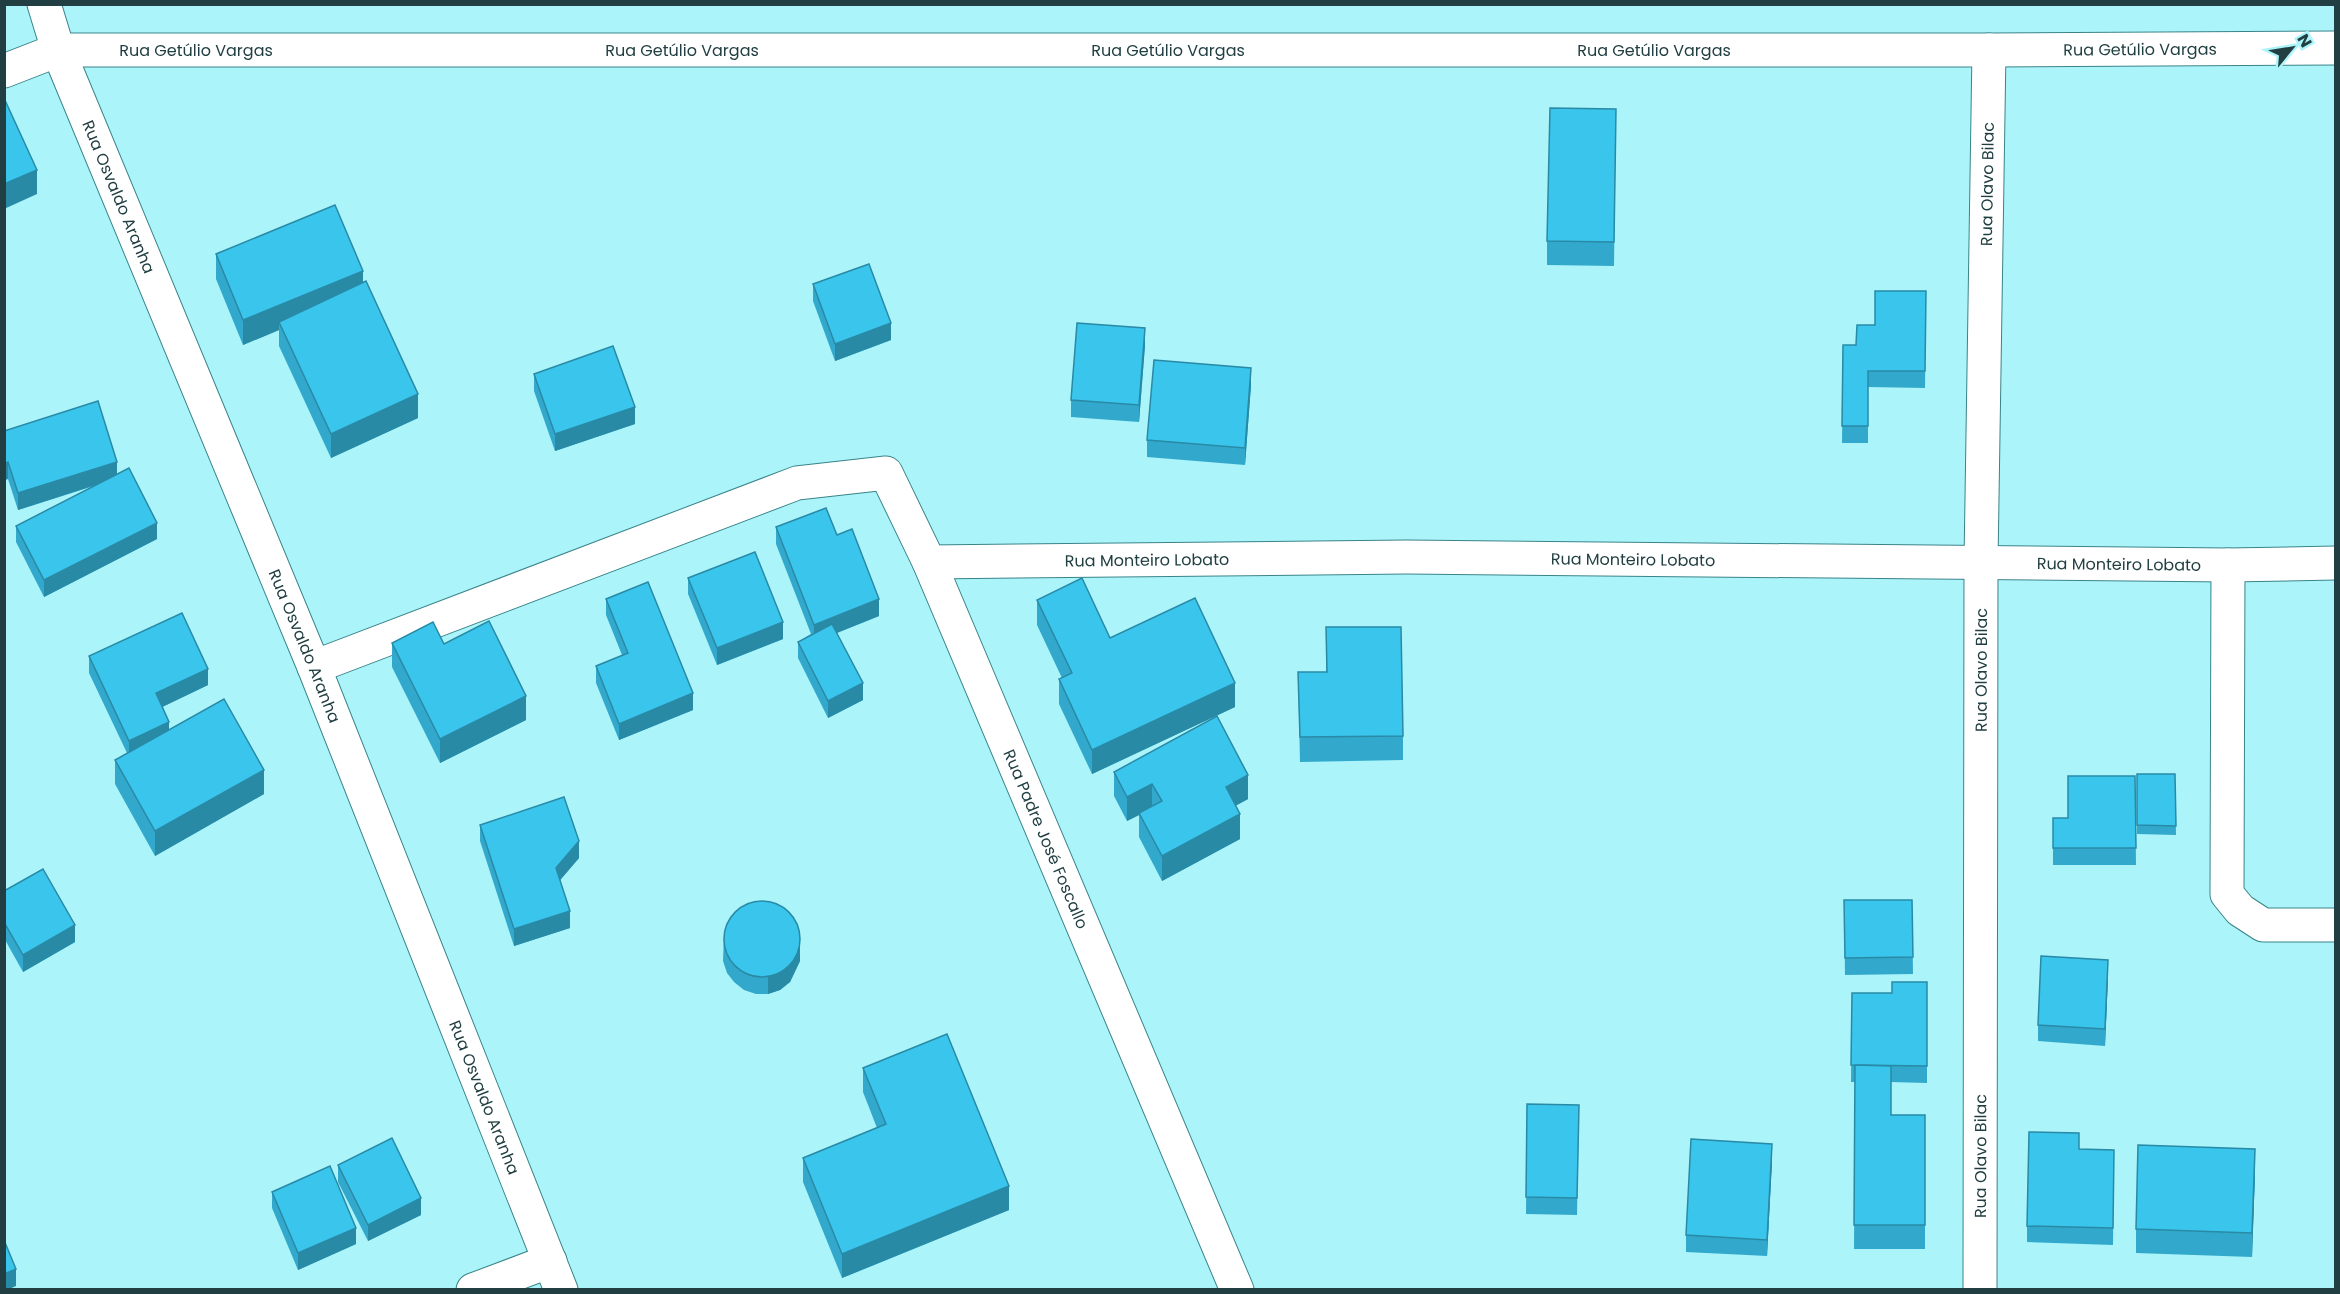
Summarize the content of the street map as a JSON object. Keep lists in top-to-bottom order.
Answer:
{
  "streets": {
    "street": [
      "Rua Getúlio Vargas",
      "Rua Olavo Bilac",
      "Rua Osvaldo Aranha",
      "Rua Monteiro Lobato",
      "Rua Padre José Foscallo"
    ]
  },
  "crossings": [
    ["Rua Getúlio Vargas", "Rua Olavo Bilac"],
    ["Rua Getúlio Vargas", "Rua Osvaldo Aranha"],
    ["Rua Olavo Bilac", "Rua Monteiro Lobato"],
    ["Rua Osvaldo Aranha", "Rua Padre José Foscallo"],
    ["Rua Monteiro Lobato", "Rua Padre José Foscallo"]
  ],
  "north": "top right"
}
